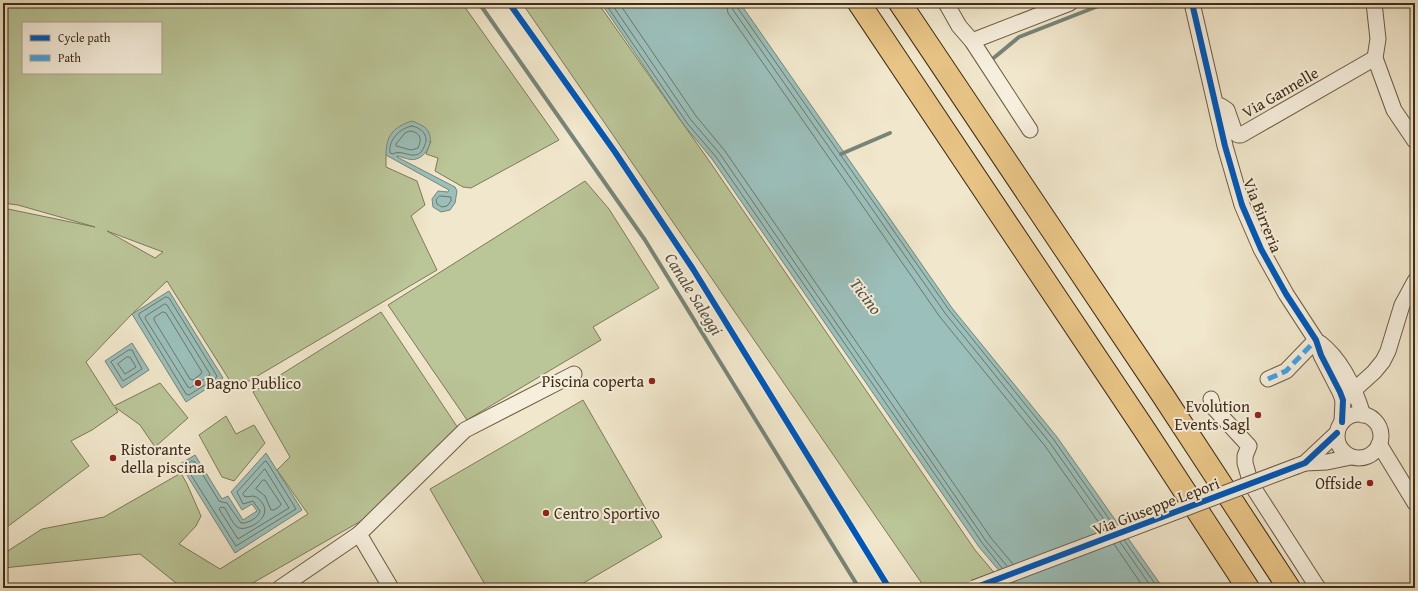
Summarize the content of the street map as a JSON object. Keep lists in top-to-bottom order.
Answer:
{
  "streets": {
    "street": ["Via Gannelle", "Via Birreria", "Via Giuseppe Lepori"]
  },
  "crossings": [
    ["Via Gannelle", "Via Birreria"],
    ["Via Birreria", "Via Giuseppe Lepori"]
  ],
  "water": ["Canale Saleggi", "Ticino"],
  "places": [
    "Piscina coperta",
    "Bagno Publico",
    "Evolution Events Sagl",
    "Ristorante della piscina",
    "Offside",
    "Centro Sportivo"
  ],
  "legend": ["Cycle path", "Path"]
}
